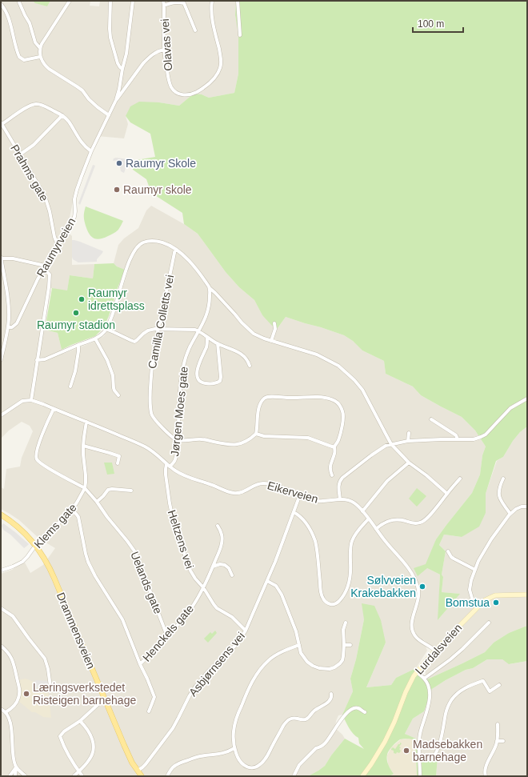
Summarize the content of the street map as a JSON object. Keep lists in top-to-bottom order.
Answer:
{
  "streets": {
    "main road": ["Drammensveien", "Lurdalsveien"],
    "street": [
      "Olavas vei",
      "Prahms gate",
      "Raumyrveien",
      "Camilla Colletts vei",
      "Jørgen Moes gate",
      "Eikerveien",
      "Klems gate",
      "Heltzens vei",
      "Uelands gate",
      "Henckels gate",
      "Asbjørnsens vei"
    ]
  },
  "crossings": [
    ["Prahms gate", "Raumyrveien"],
    ["Camilla Colletts vei", "Jørgen Moes gate"],
    ["Jørgen Moes gate", "Eikerveien"],
    ["Jørgen Moes gate", "Heltzens vei"],
    ["Eikerveien", "Klems gate"],
    ["Eikerveien", "Heltzens vei"],
    ["Eikerveien", "Uelands gate"],
    ["Eikerveien", "Lurdalsveien"],
    ["Eikerveien", "Asbjørnsens vei"],
    ["Klems gate", "Uelands gate"],
    ["Klems gate", "Drammensveien"],
    ["Heltzens vei", "Henckels gate"],
    ["Heltzens vei", "Asbjørnsens vei"],
    ["Uelands gate", "Henckels gate"],
    ["Drammensveien", "Asbjørnsens vei"]
  ],
  "places": [
    "Raumyr Skole",
    "Raumyr skole",
    "Raumyr idrettsplass",
    "Raumyr stadion",
    "Sølvveien Krakebakken",
    "Bomstua",
    "Læringsverkstedet Risteigen barnehage",
    "Madsebakken barnehage"
  ],
  "scale_bar": "100 m"
}
